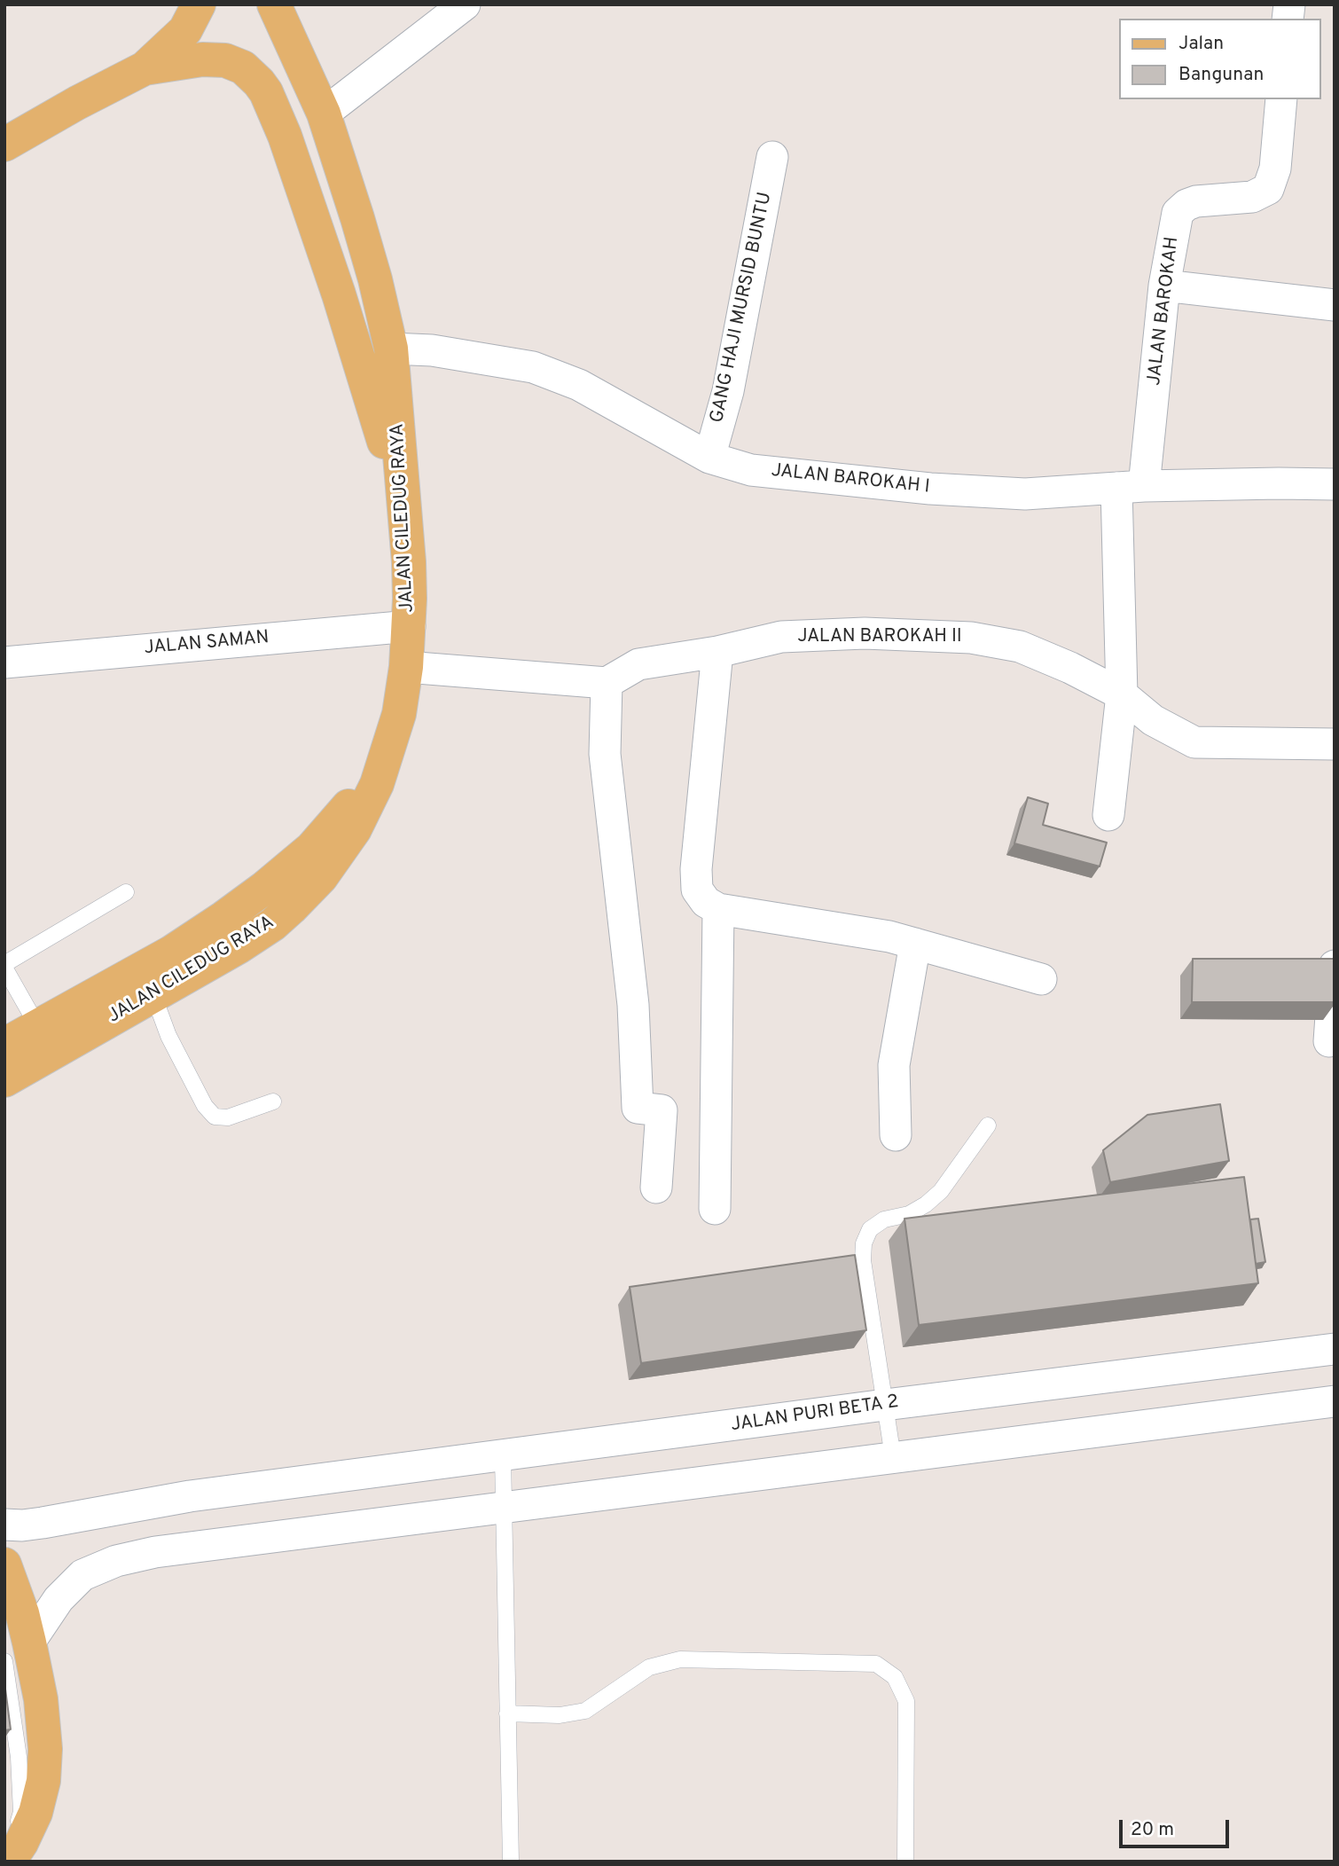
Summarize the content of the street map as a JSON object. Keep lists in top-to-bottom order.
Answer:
{
  "streets": {
    "main road": ["JALAN CILEDUG RAYA"],
    "street": [
      "GANG HAJI MURSID BUNTU",
      "JALAN BAROKAH",
      "JALAN BAROKAH I",
      "JALAN BAROKAH II",
      "JALAN SAMAN",
      "JALAN PURI BETA 2"
    ]
  },
  "crossings": [
    ["GANG HAJI MURSID BUNTU", "JALAN BAROKAH I"],
    ["JALAN BAROKAH", "JALAN BAROKAH I"],
    ["JALAN BAROKAH", "JALAN BAROKAH II"],
    ["JALAN BAROKAH I", "JALAN CILEDUG RAYA"],
    ["JALAN CILEDUG RAYA", "JALAN SAMAN"]
  ],
  "legend": ["Jalan", "Bangunan"],
  "scale_bar": "20 m"
}
